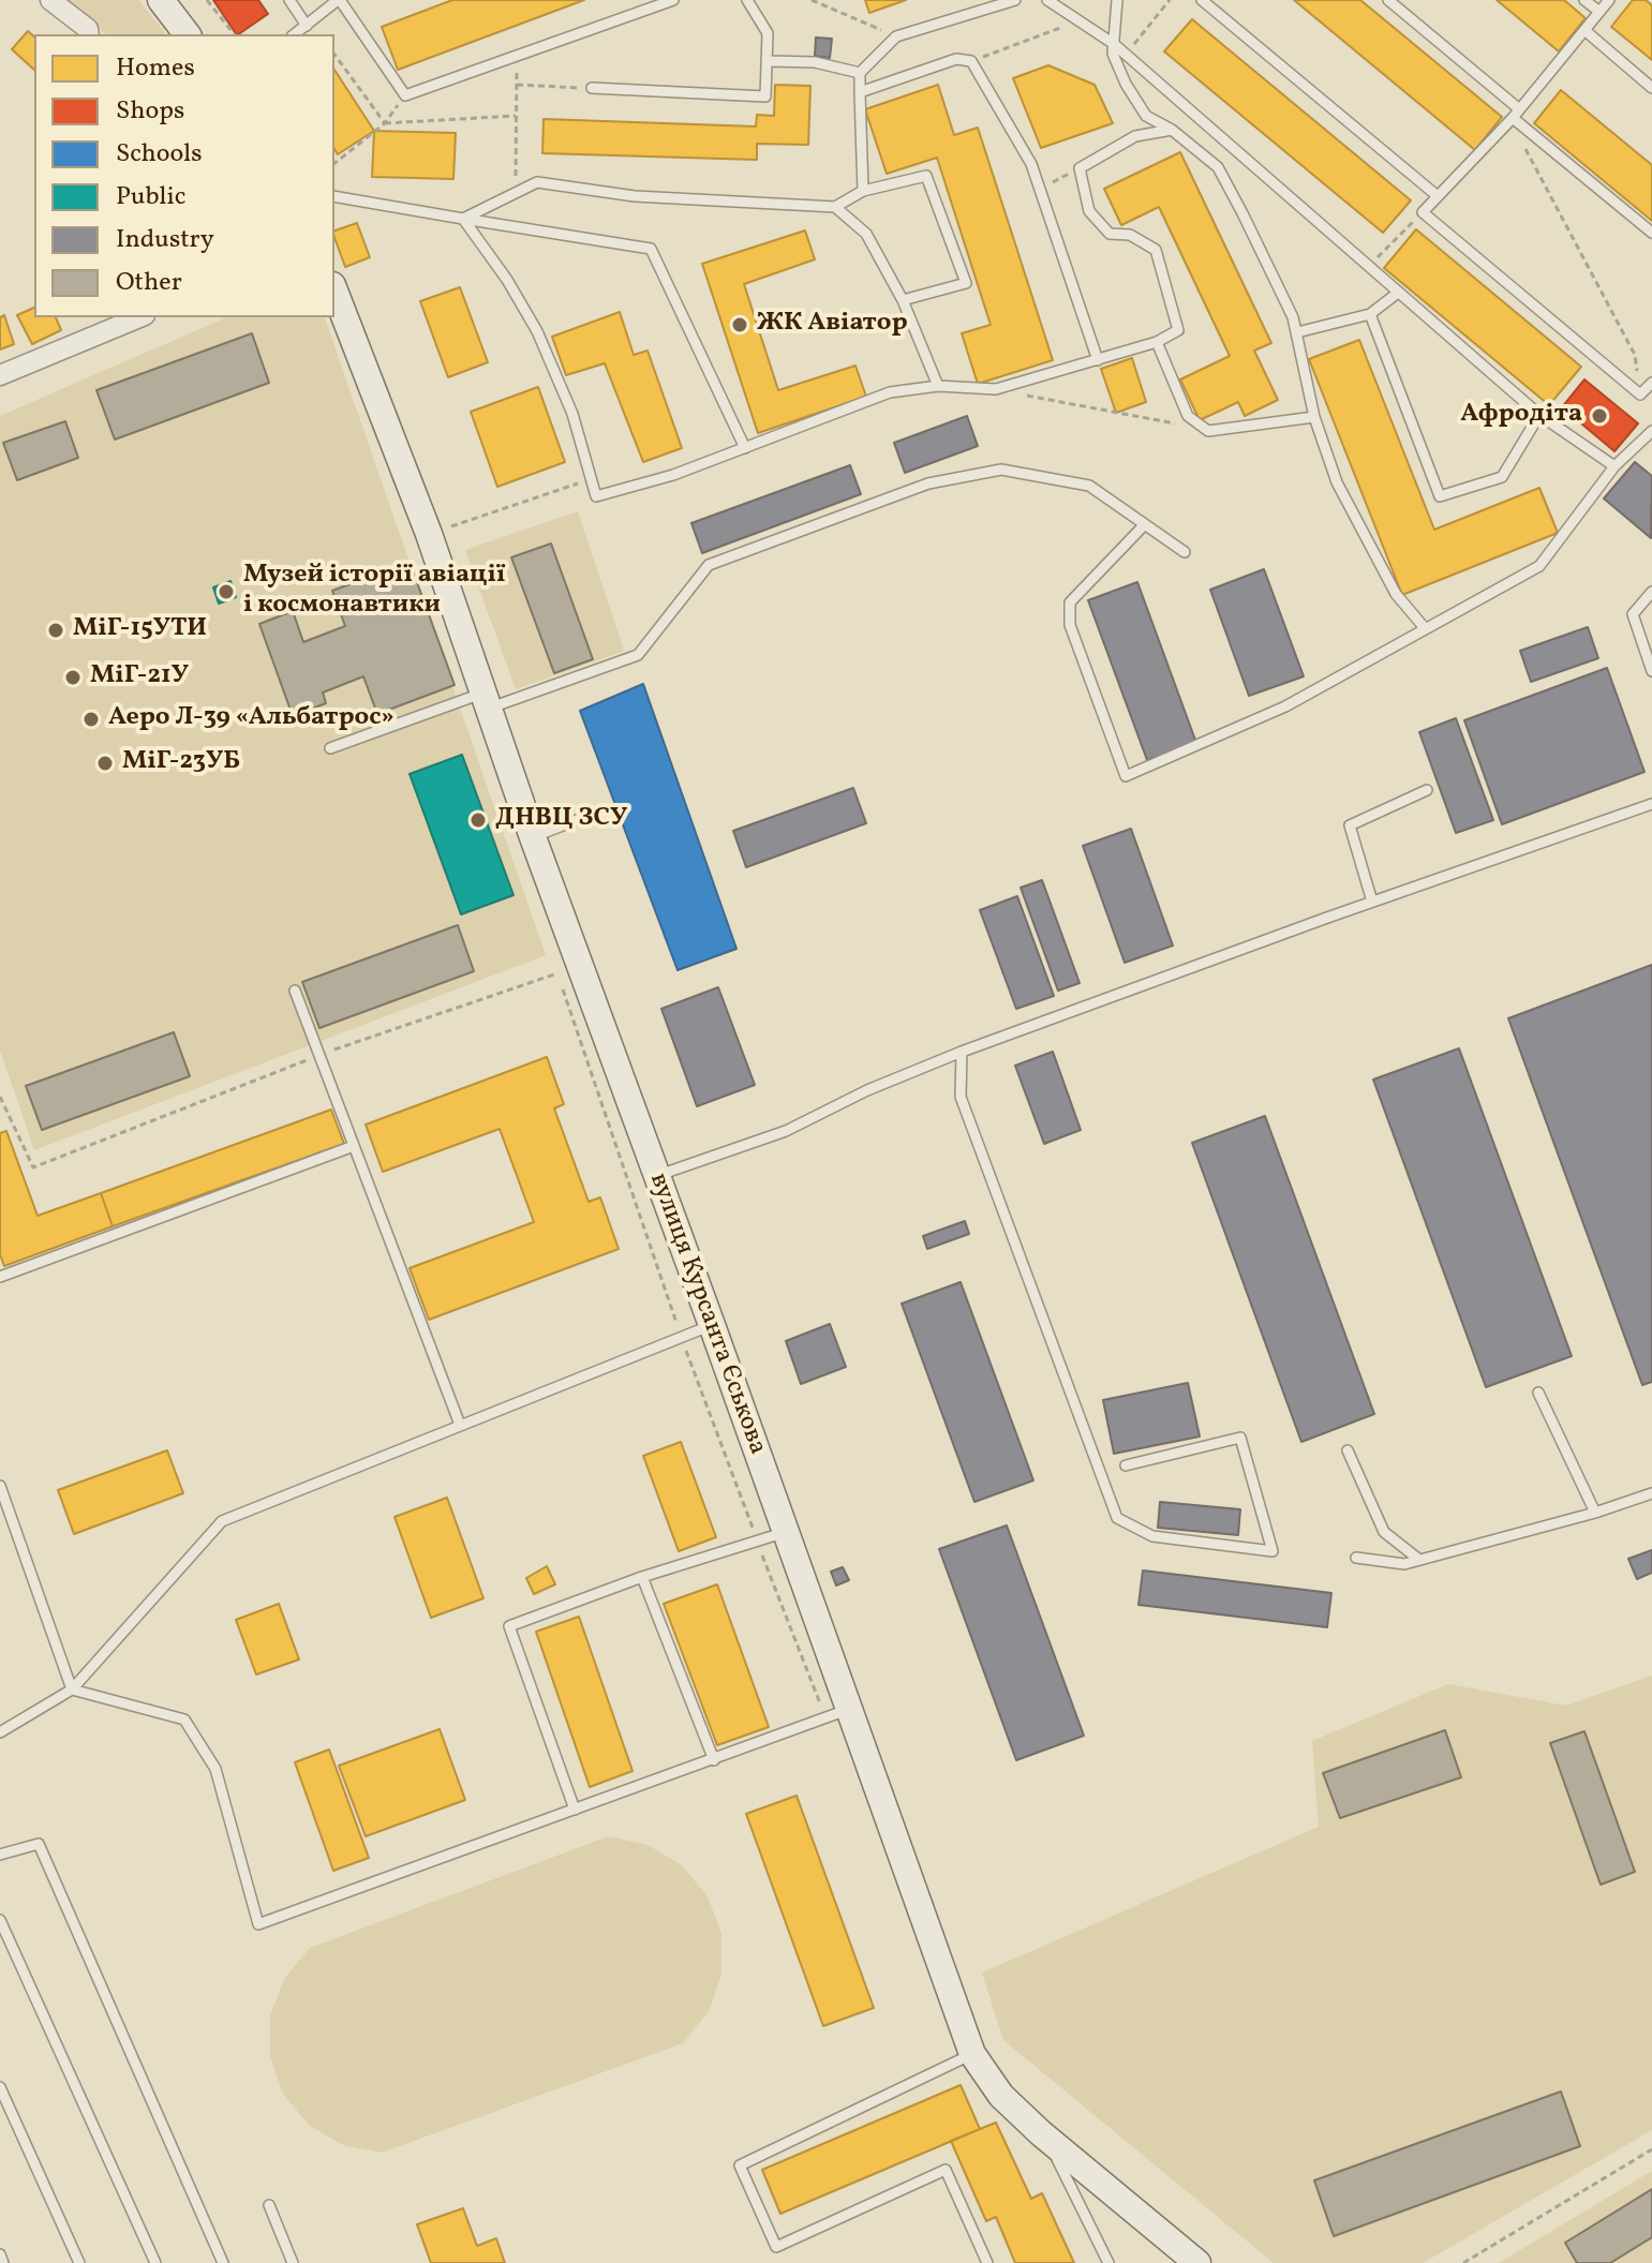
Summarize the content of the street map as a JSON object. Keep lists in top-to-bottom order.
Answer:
{
  "streets": {
    "street": ["вулиця Курсанта Єськова"]
  },
  "places": [
    "ЖК Авіатор",
    "Афродіта",
    "Музей історії авіації і космонавтики",
    "МіГ-15УТИ",
    "МіГ-21У",
    "Аеро Л-39 «Альбатрос»",
    "МіГ-23УБ",
    "ДНВЦ ЗСУ"
  ],
  "legend": [
    "Homes",
    "Shops",
    "Schools",
    "Public",
    "Industry",
    "Other"
  ]
}
